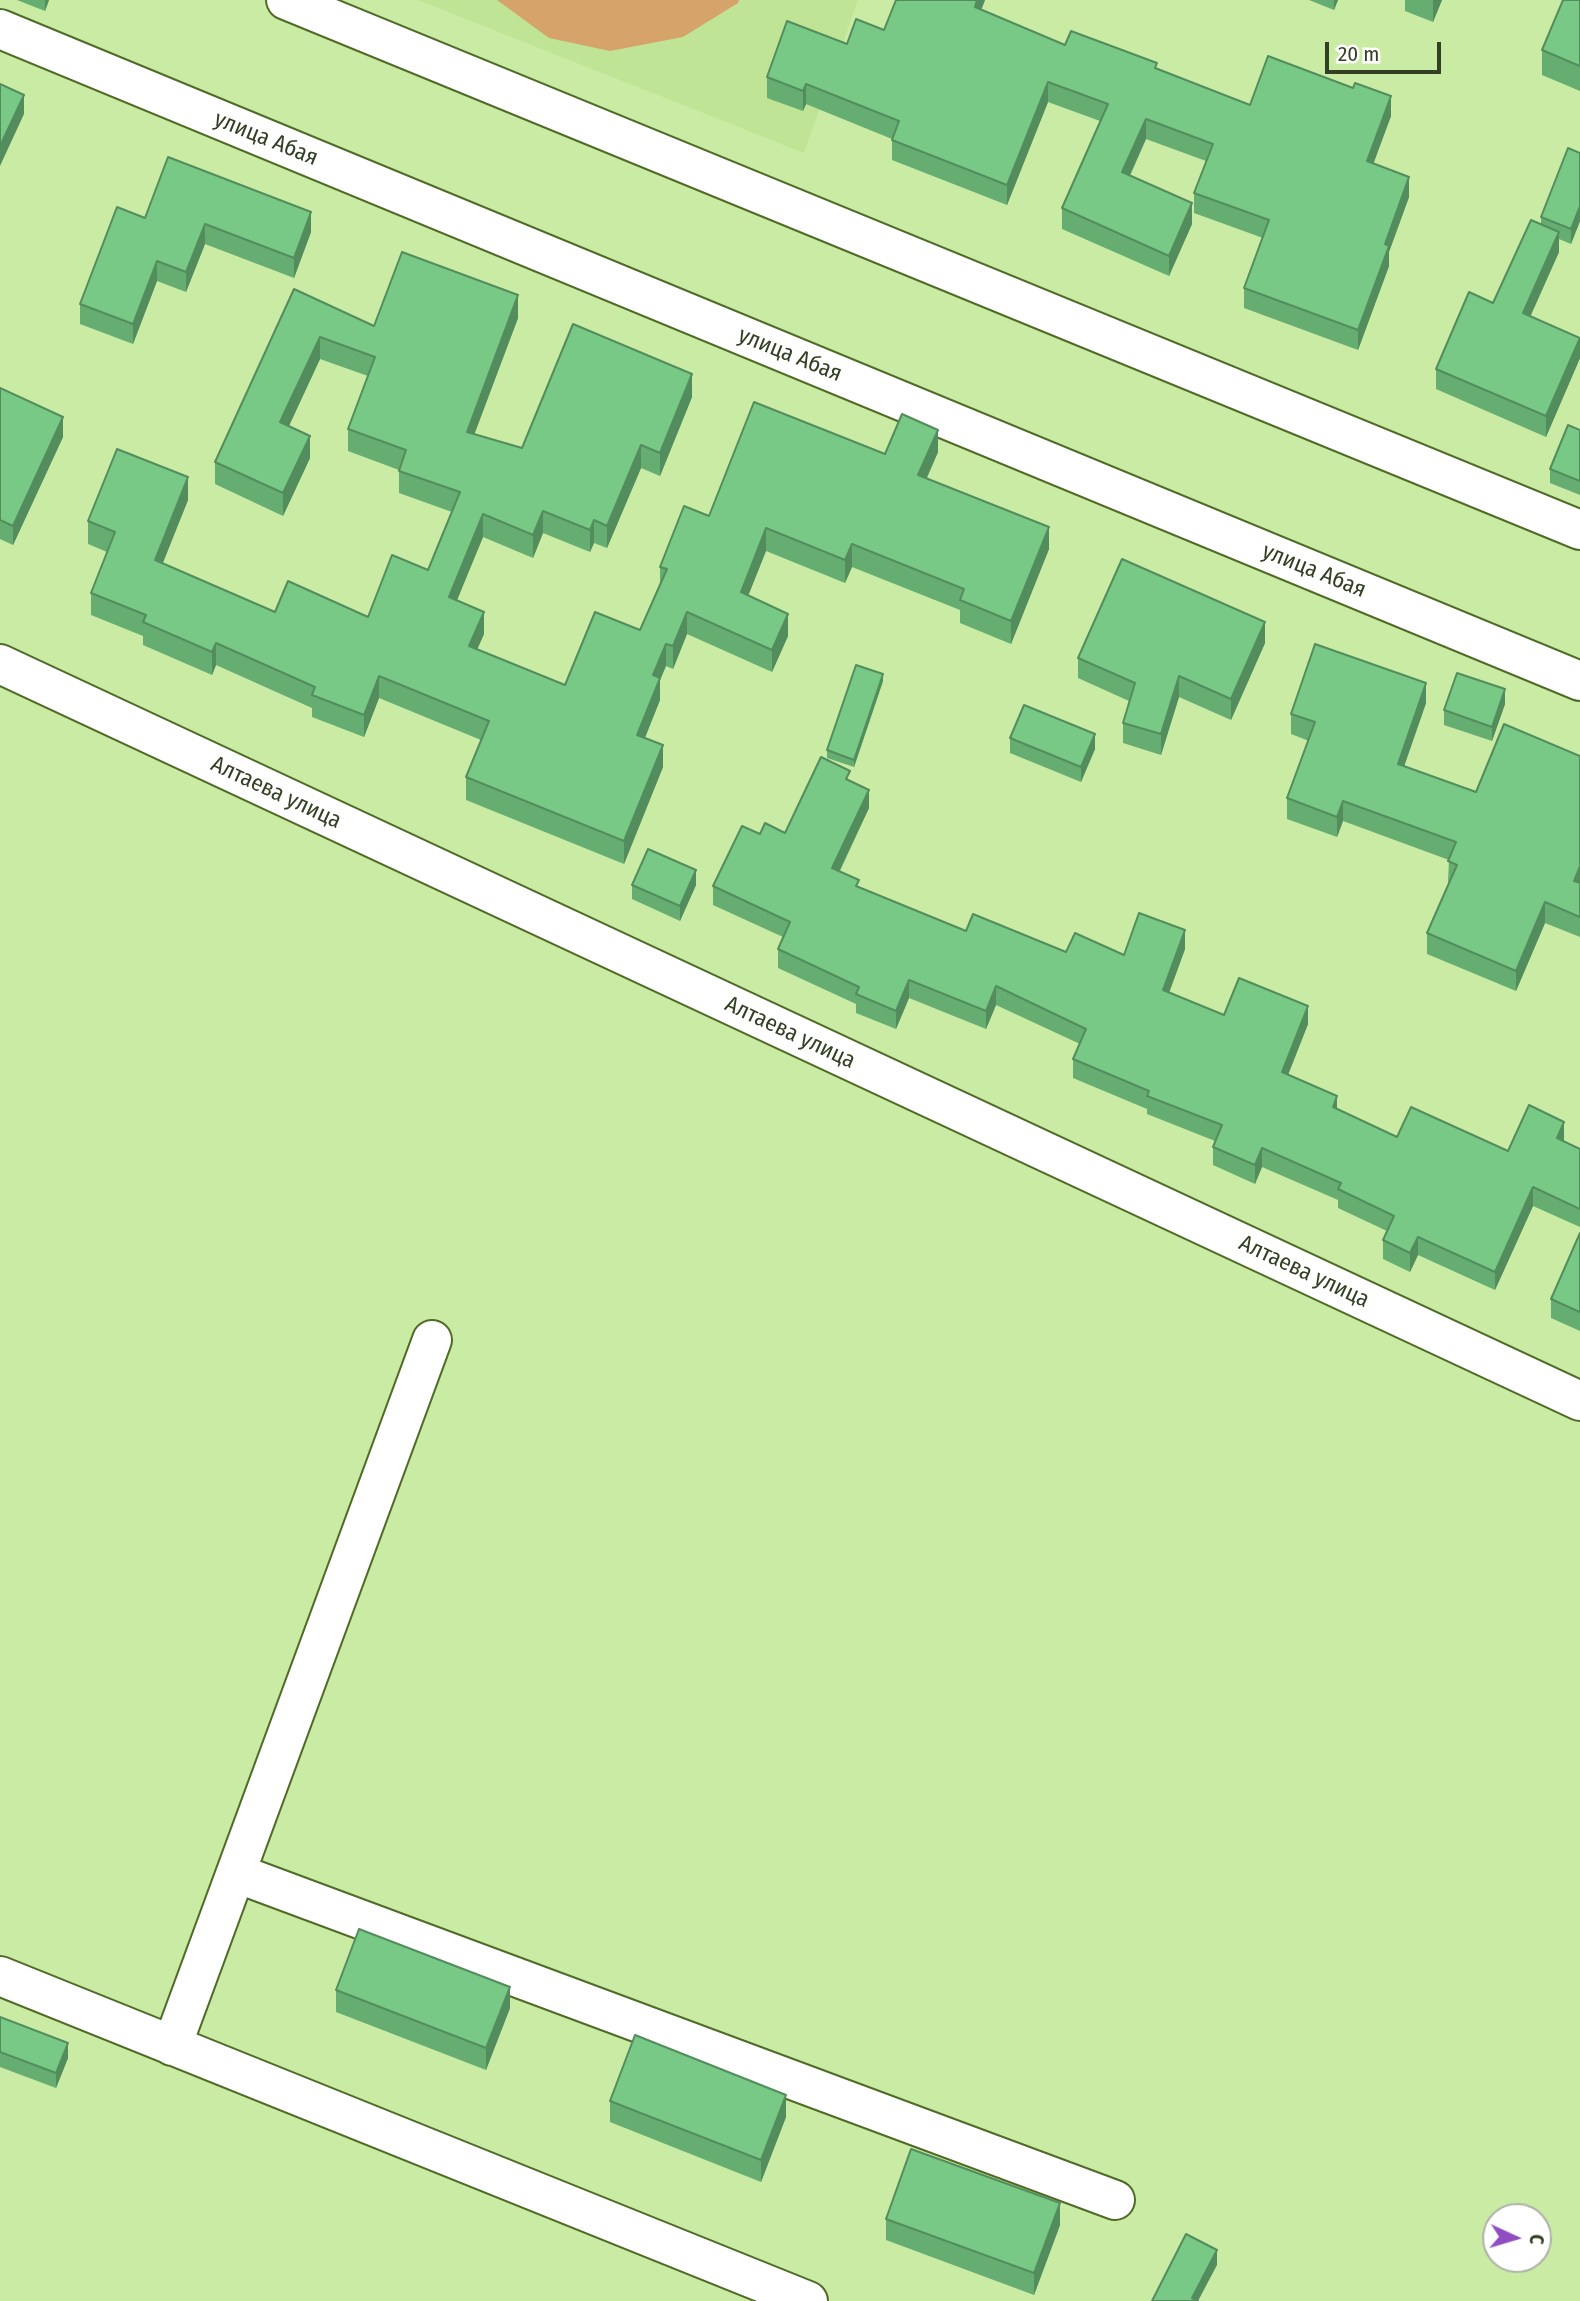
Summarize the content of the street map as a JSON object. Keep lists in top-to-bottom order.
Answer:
{
  "streets": {
    "street": ["улица Абая", "Алтаева улица"]
  },
  "scale_bar": "20 m",
  "north": "right"
}
